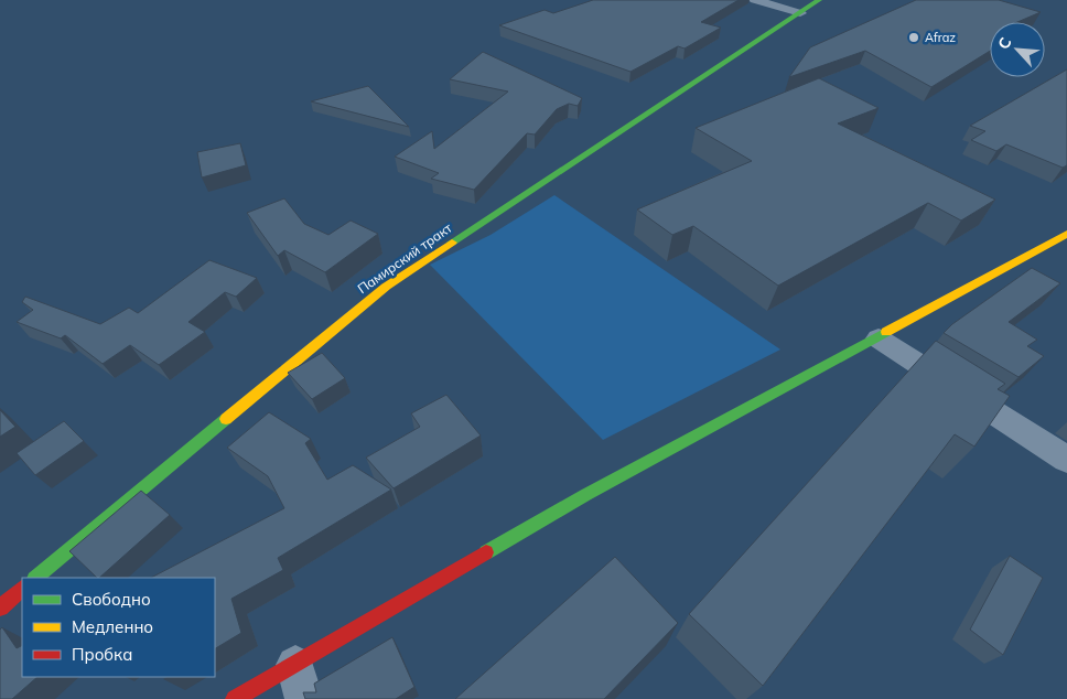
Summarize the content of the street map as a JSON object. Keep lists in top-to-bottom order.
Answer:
{
  "streets": {
    "main road": ["Памирский тракт"]
  },
  "places": ["Afraz"],
  "legend": ["Свободно", "Медленно", "Пробка"],
  "north": "top left"
}
